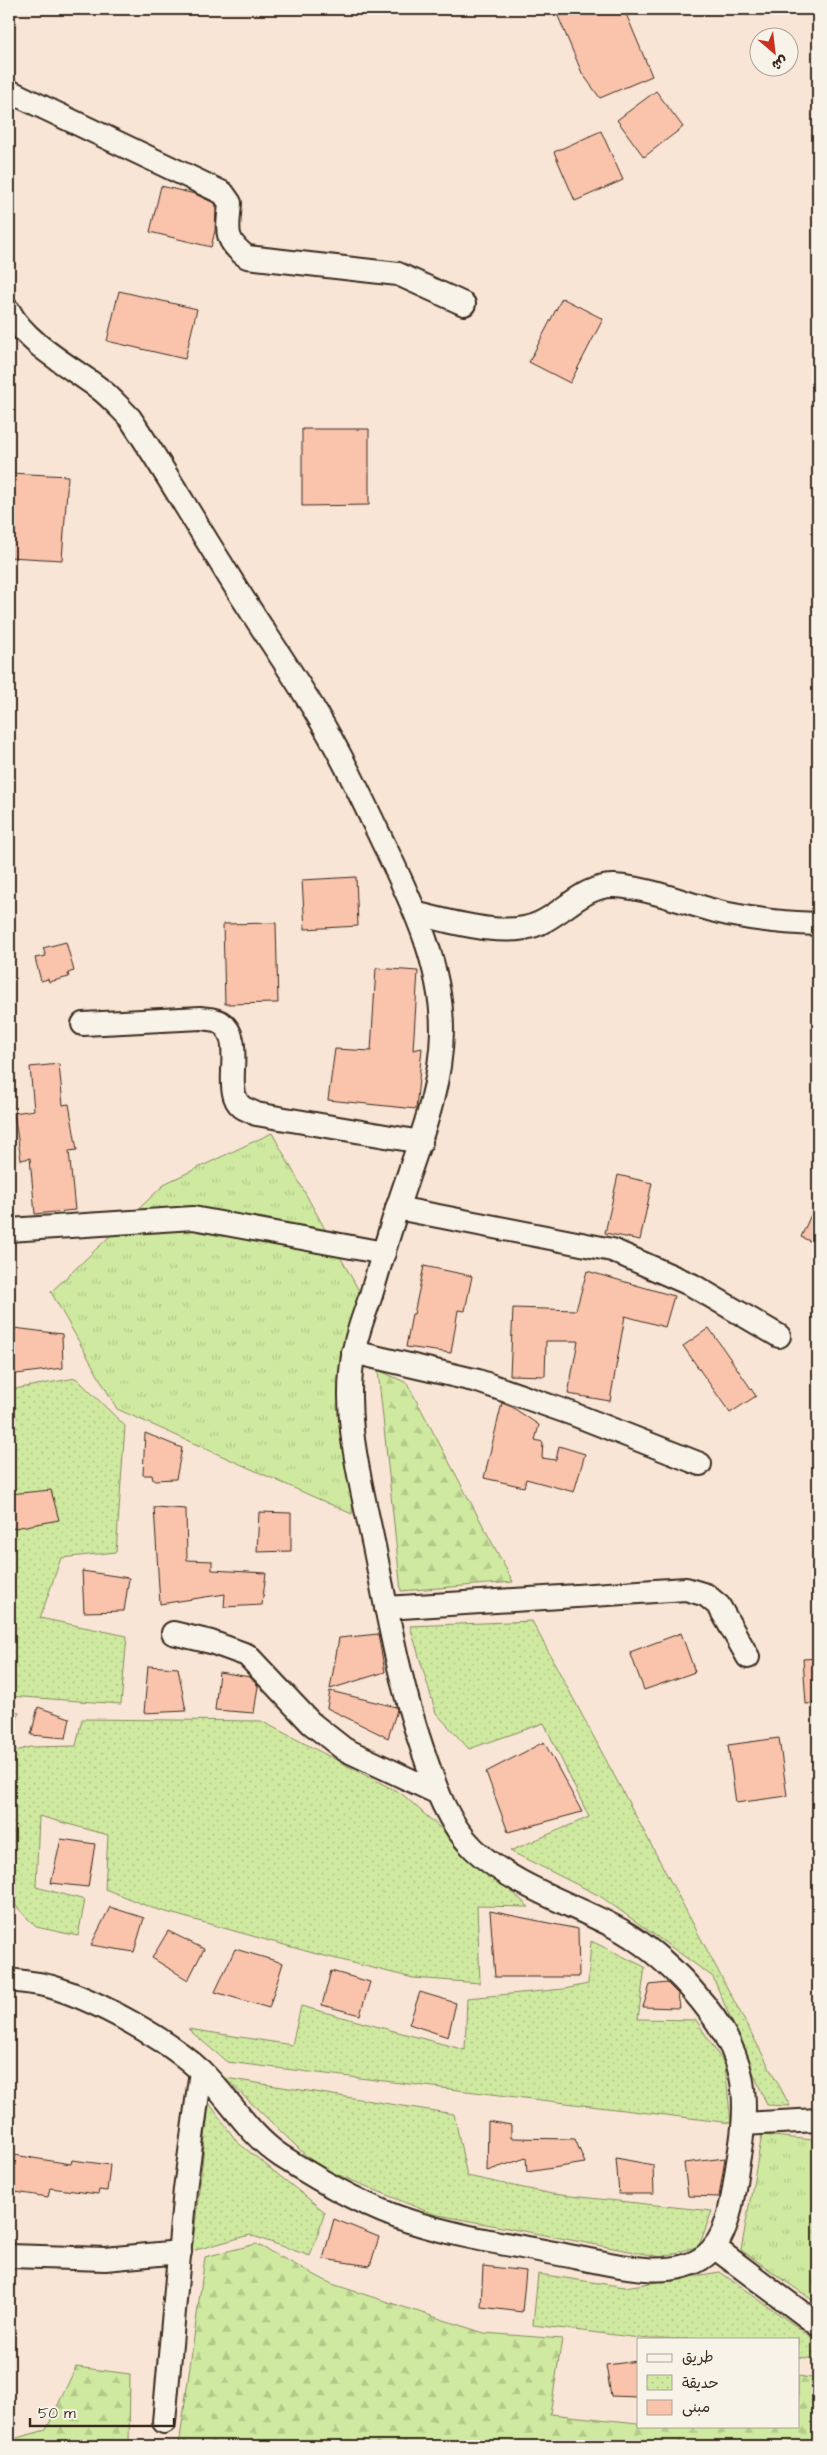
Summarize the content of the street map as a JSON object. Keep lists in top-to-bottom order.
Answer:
{
  "legend": ["طريق", "حديقة", "مبنى"],
  "scale_bar": "50 m",
  "north": "bottom right"
}
